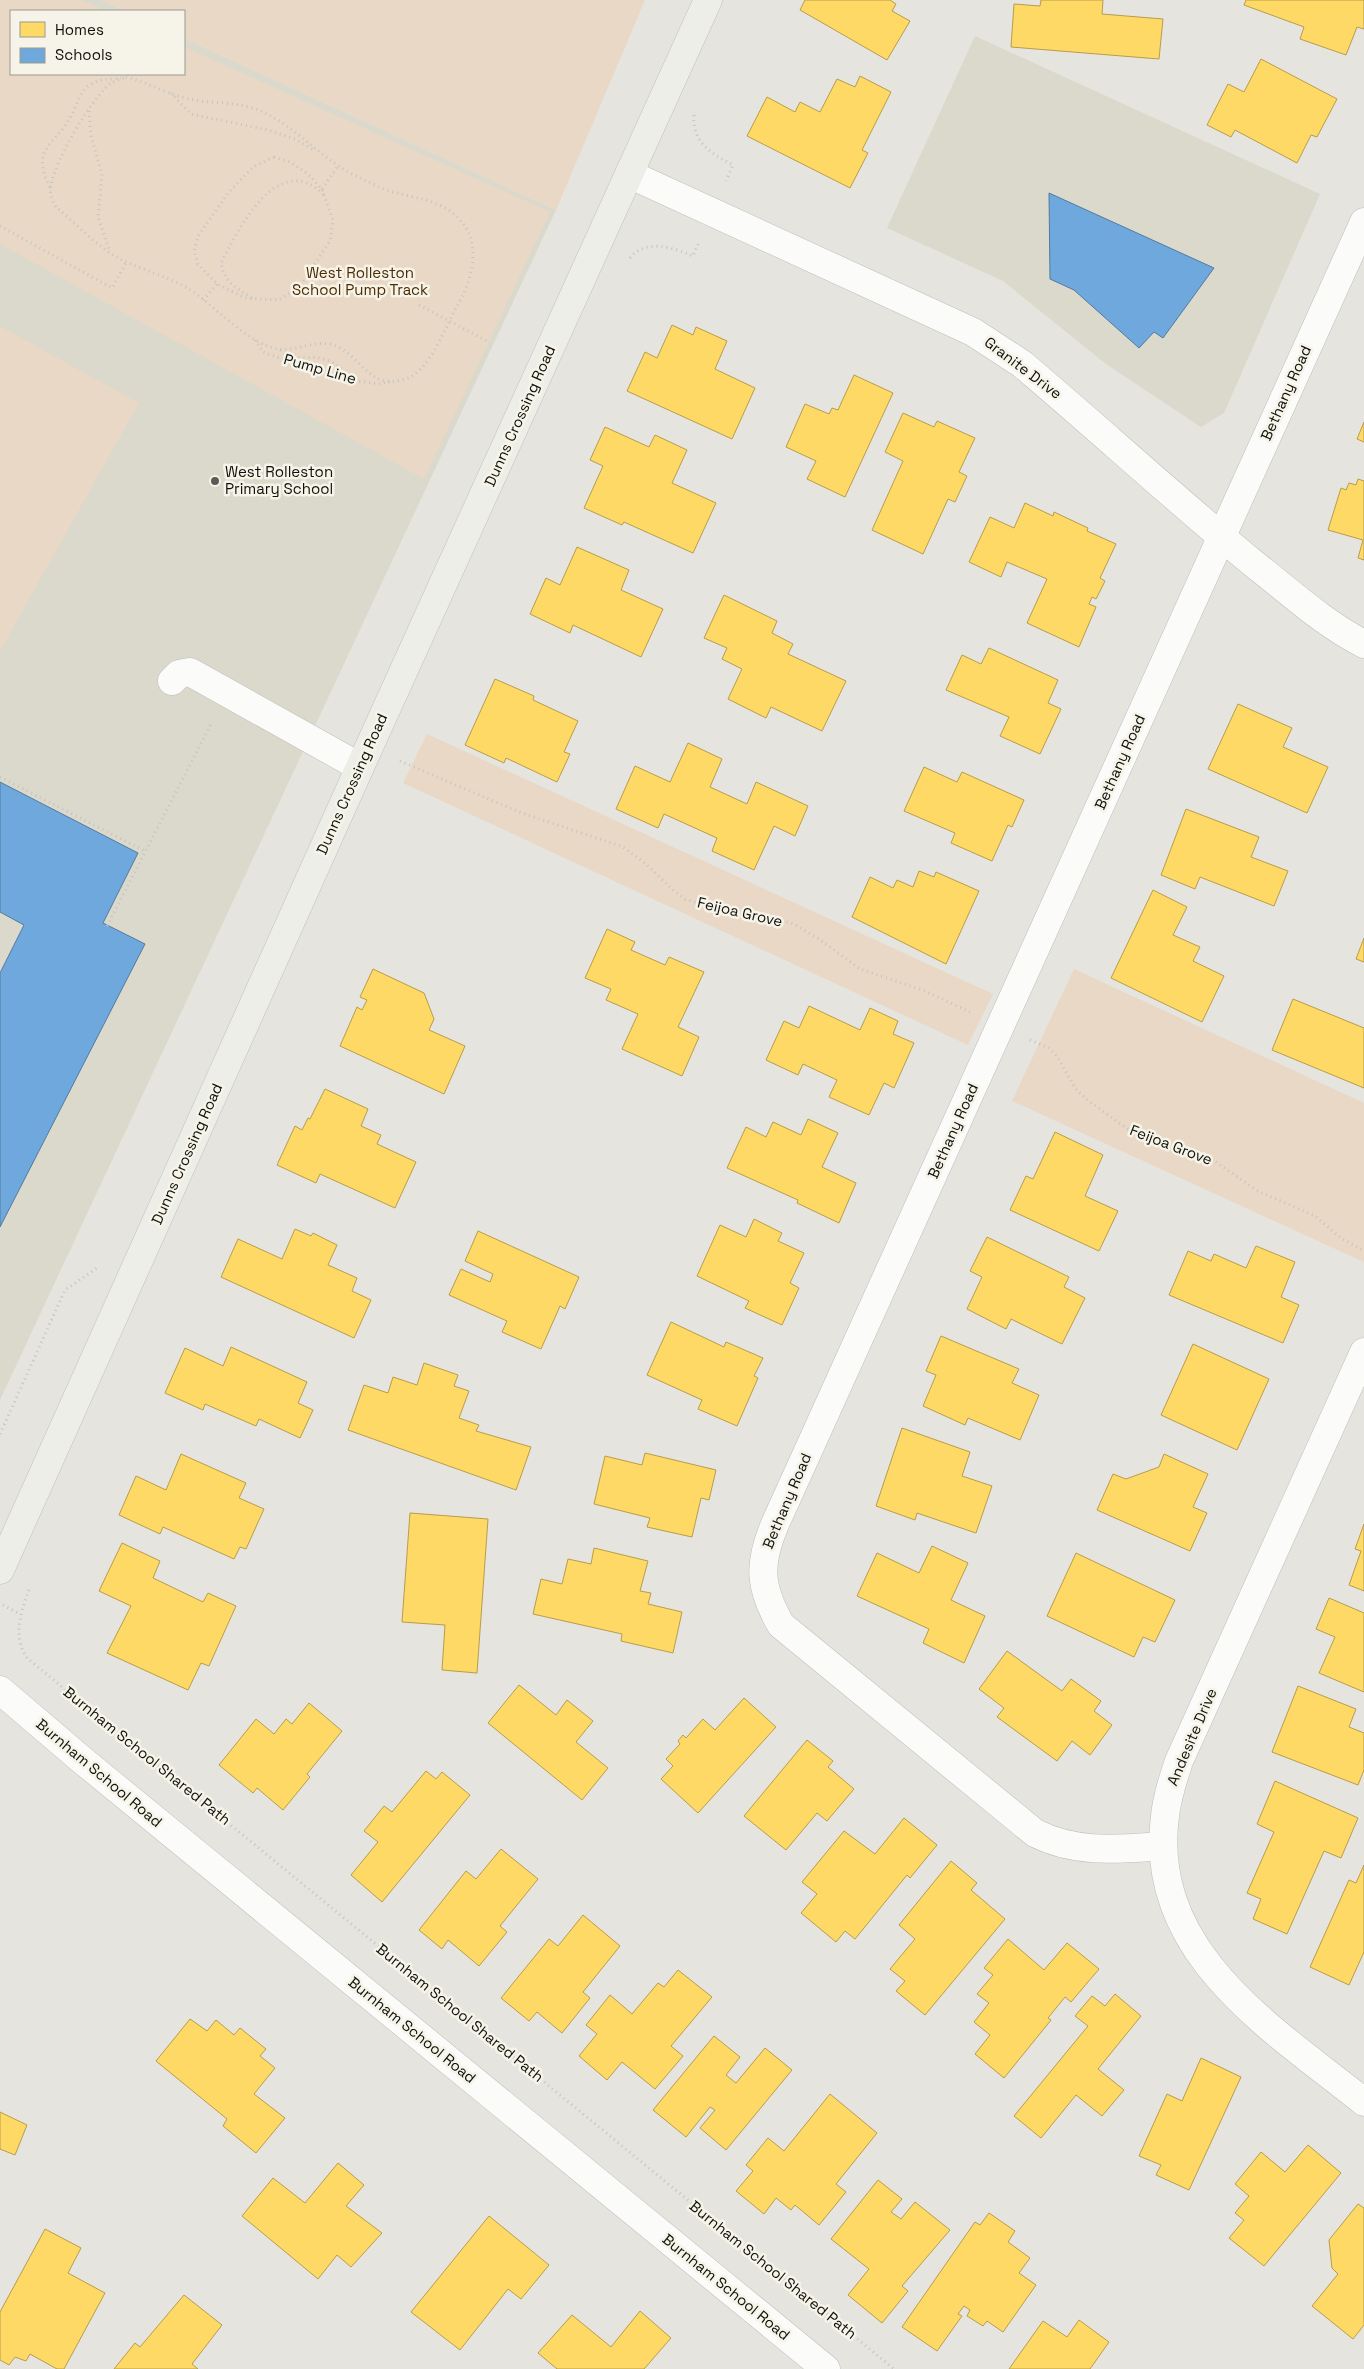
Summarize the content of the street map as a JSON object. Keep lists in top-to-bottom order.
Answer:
{
  "streets": {
    "main road": ["Dunns Crossing Road"],
    "street": [
      "Granite Drive",
      "Bethany Road",
      "Andesite Drive",
      "Burnham School Road"
    ],
    "path": ["Pump Line", "Feijoa Grove", "Burnham School Shared Path"]
  },
  "crossings": [
    ["Granite Drive", "Bethany Road"],
    ["Granite Drive", "Dunns Crossing Road"],
    ["Bethany Road", "Andesite Drive"]
  ],
  "parks": ["West Rolleston School Pump Track"],
  "places": ["West Rolleston Primary School"],
  "legend": ["Homes", "Schools"]
}
